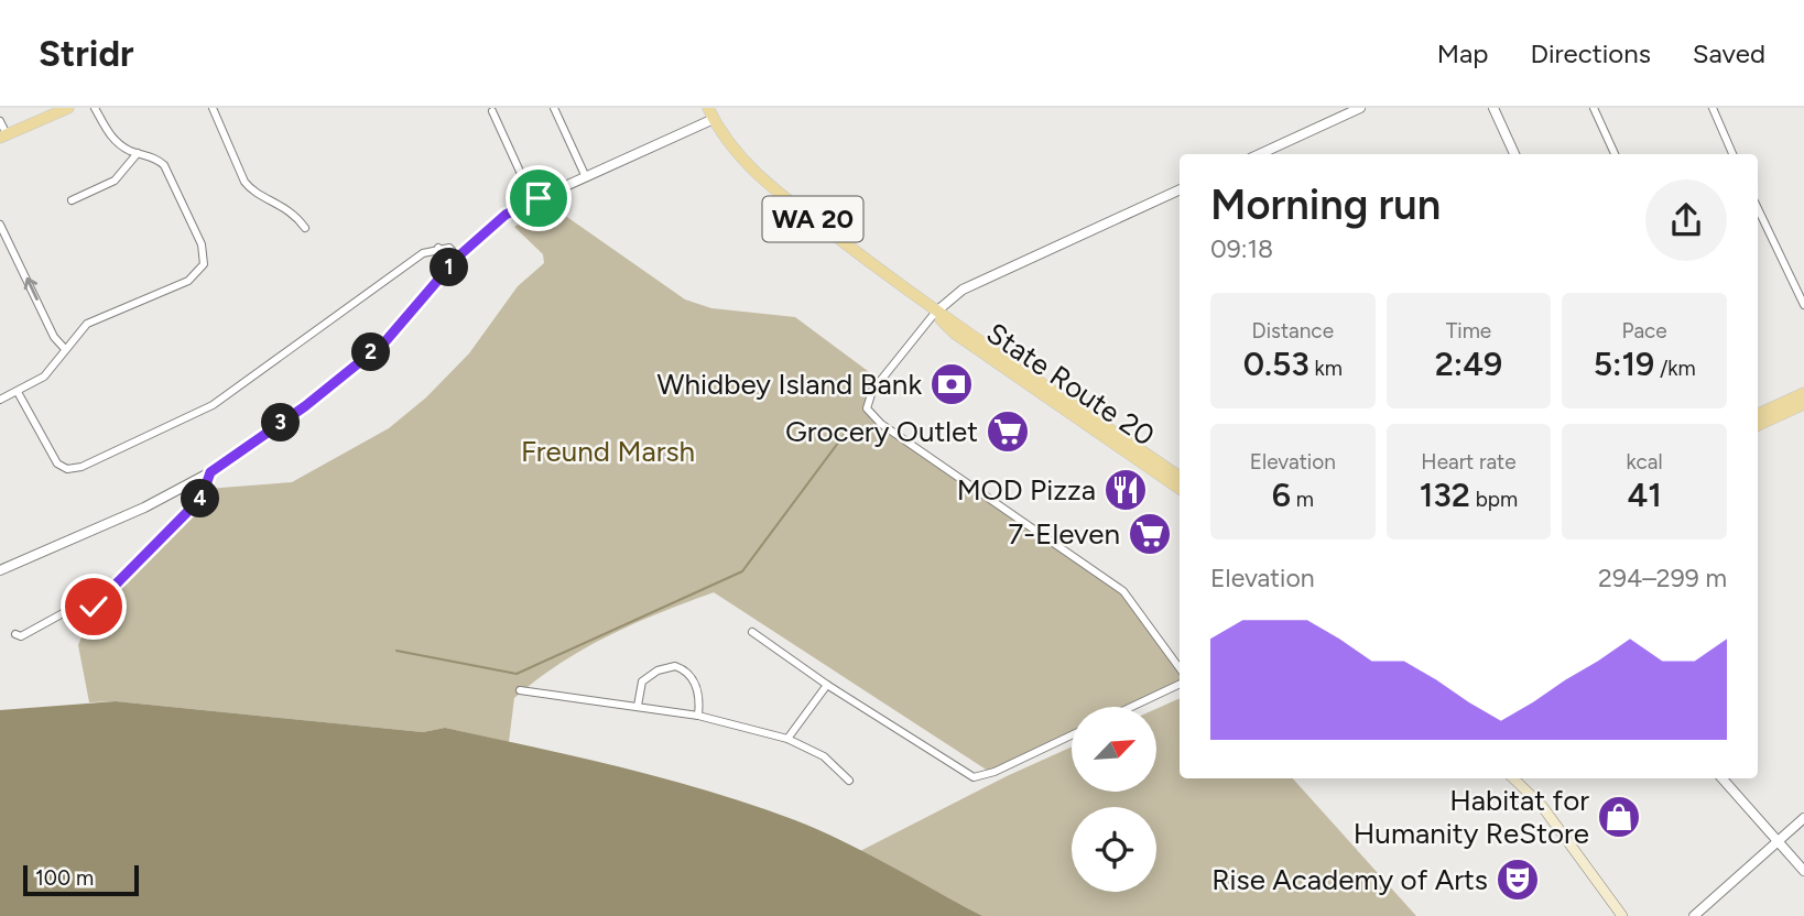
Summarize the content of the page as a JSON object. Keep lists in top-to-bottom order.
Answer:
{
  "streets": {
    "main road": ["WA 20", "State Route 20"]
  },
  "parks": ["Freund Marsh"],
  "places": {
    "bank": ["Whidbey Island Bank"],
    "supermarket": ["Grocery Outlet", "7-Eleven"],
    "restaurant": ["MOD Pizza"],
    "shop": ["Habitat for Humanity ReStore"],
    "theatre": ["Rise Academy of Arts"]
  },
  "scale_bar": "100 m",
  "north": "top right",
  "page": {
    "header": "Stridr",
    "nav": ["Map", "Directions", "Saved"],
    "heading": ["Morning run", "09:18"],
    "pins": [
      "1",
      "2",
      "3",
      "4"
    ],
    "stats": [
      ["Distance", "0.53 km"],
      ["Time", "2:49"],
      ["Pace", "5:19 /km"],
      ["Elevation", "6 m"],
      ["Heart rate", "132 bpm"],
      ["kcal", "41"]
    ],
    "chart": ["Elevation", "294–299 m"],
    "scale": "100 m"
  }
}
